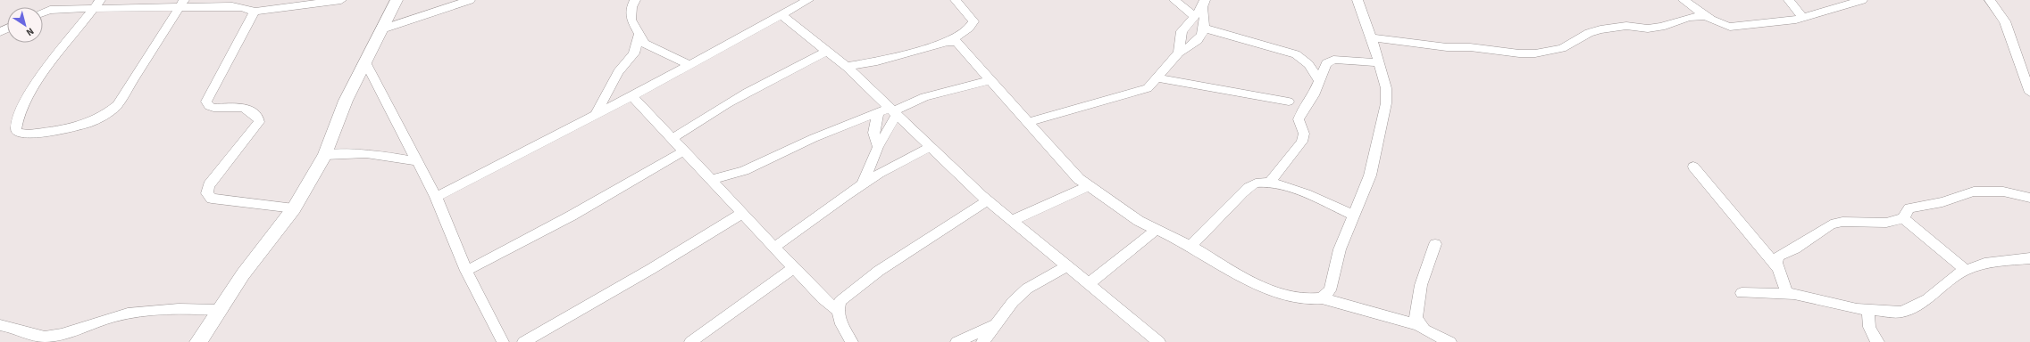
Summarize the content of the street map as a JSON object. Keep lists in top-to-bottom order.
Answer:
{
  "north": "bottom right"
}
